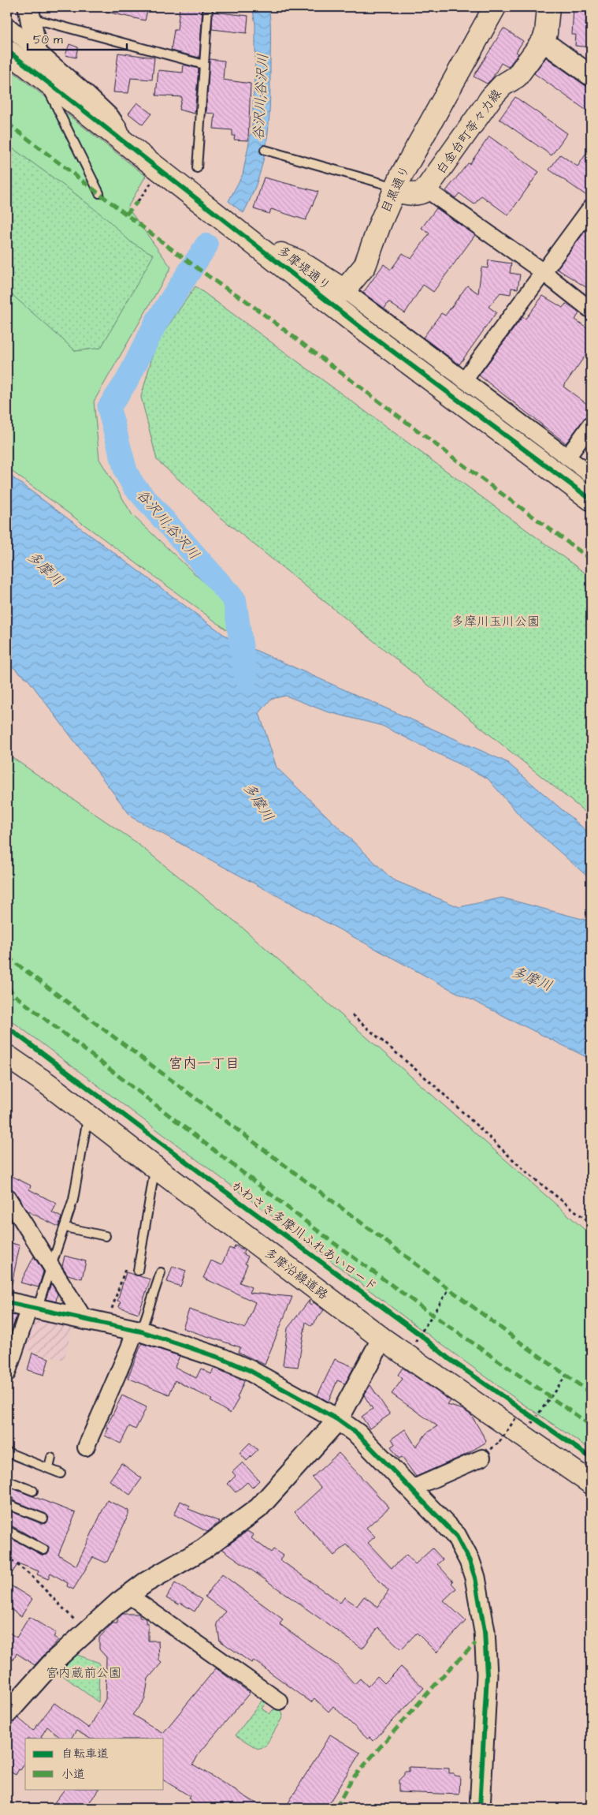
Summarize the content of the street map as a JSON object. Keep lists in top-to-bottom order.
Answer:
{
  "streets": {
    "main road": [
      "白金台町等々力線",
      "目黒通り",
      "多摩堤通り",
      "多摩沿線道路"
    ],
    "cycle path": ["かわさき多摩川ふれあいロード"]
  },
  "districts": ["宮内一丁目"],
  "water": ["谷沢川;谷沢川", "多摩川"],
  "parks": ["多摩川玉川公園", "宮内蔵前公園"],
  "legend": ["自転車道", "小道"],
  "scale_bar": "50 m"
}
